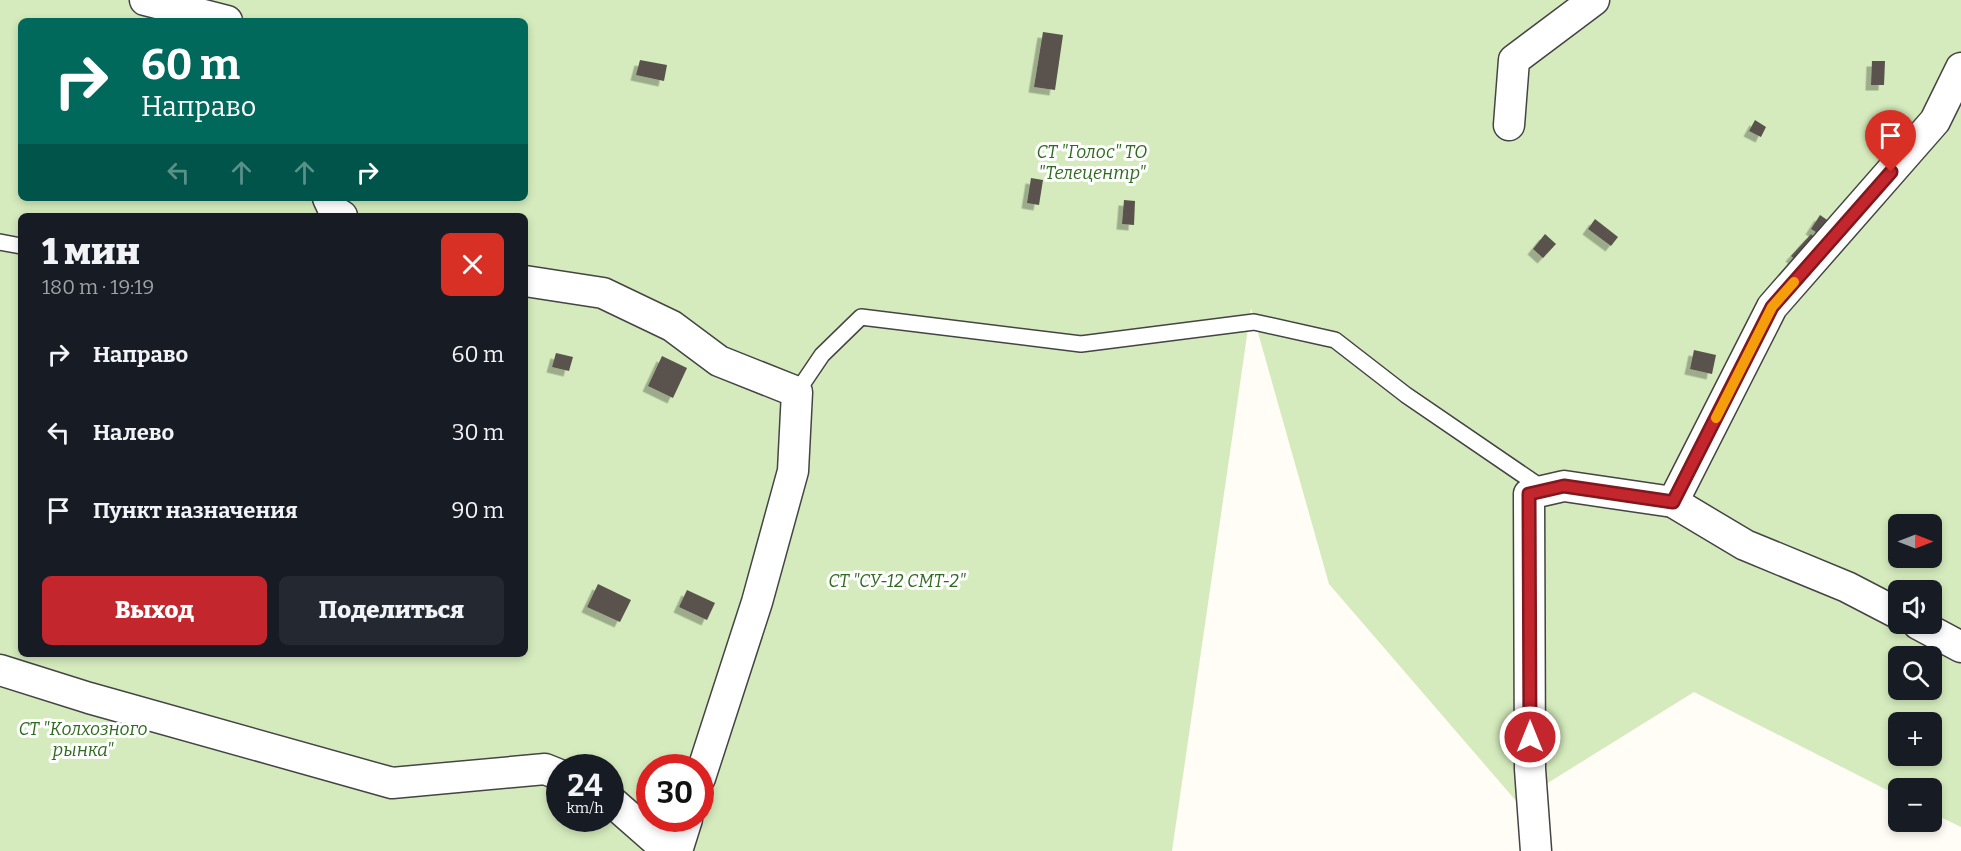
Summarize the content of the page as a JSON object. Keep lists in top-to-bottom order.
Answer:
{
  "parks": ["СТ \"Голос\" ТО \"Телецентр\"", "СТ \"СУ-12 СМТ-2\"", "СТ \"Колхозного рынка\""],
  "north": "right",
  "page": {
    "turn": ["60 m", "Направо"],
    "heading": ["1 мин", "180 m · 19:19"],
    "list": [
      {
        "name": "Направо",
        "value": "60 m"
      },
      {
        "name": "Налево",
        "value": "30 m"
      },
      {
        "name": "Пункт назначения",
        "value": "90 m"
      }
    ],
    "map_buttons": ["+", "−"],
    "buttons": ["Выход", "Поделиться"],
    "speed": "24 km/h",
    "limit": "30"
  }
}
